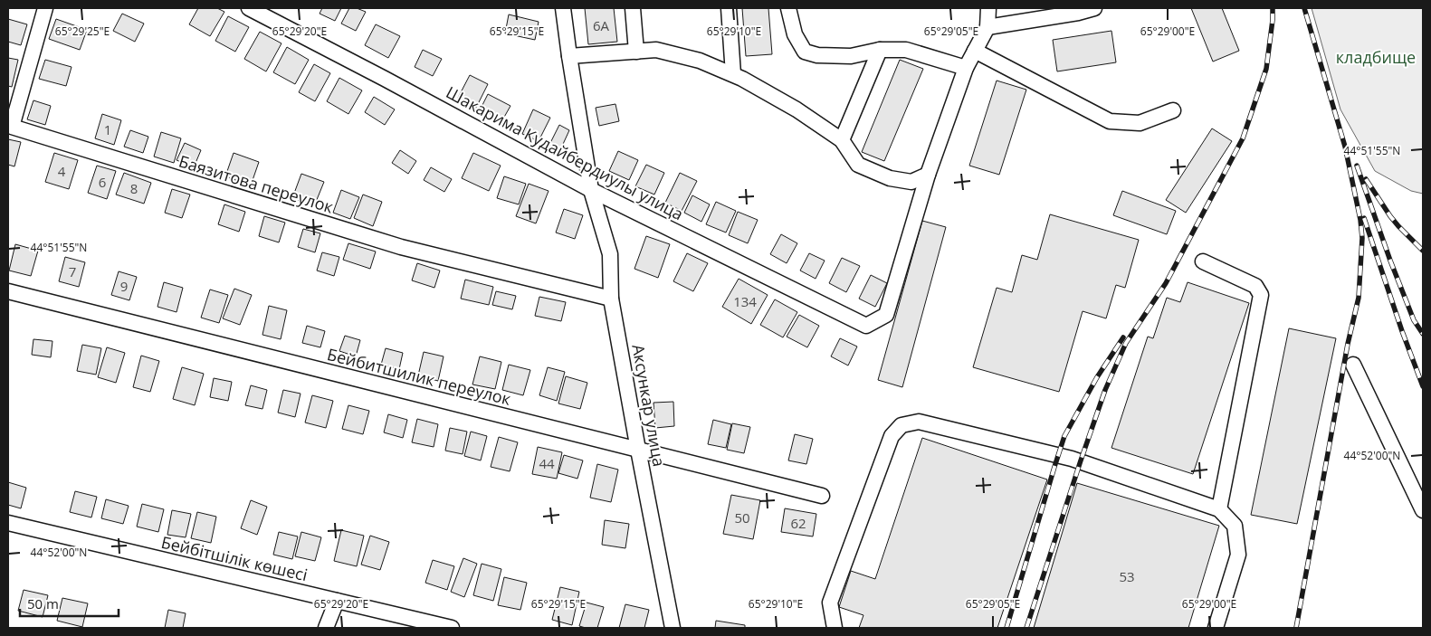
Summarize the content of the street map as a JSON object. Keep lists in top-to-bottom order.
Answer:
{
  "streets": {
    "street": [
      "Шакарима Кудайбердиулы улица",
      "Баязитова переулок",
      "Бейбитшилик переулок",
      "Аксункар улица",
      "Бейбітшілік көшесі"
    ]
  },
  "crossings": [
    ["Шакарима Кудайбердиулы улица", "Аксункар улица"],
    ["Баязитова переулок", "Аксункар улица"],
    ["Бейбитшилик переулок", "Аксункар улица"]
  ],
  "parks": ["кладбище"],
  "house_numbers": [
    "6А",
    "1",
    "4",
    "6",
    "8",
    "7",
    "9",
    "134",
    "44",
    "50",
    "62",
    "53"
  ],
  "scale_bar": "50 m",
  "coordinates": [
    "65°29'25\"E",
    "65°29'20\"E",
    "65°29'15\"E",
    "65°29'10\"E",
    "65°29'05\"E",
    "65°29'00\"E",
    "44°51'55\"N",
    "44°52'00\"N"
  ]
}
